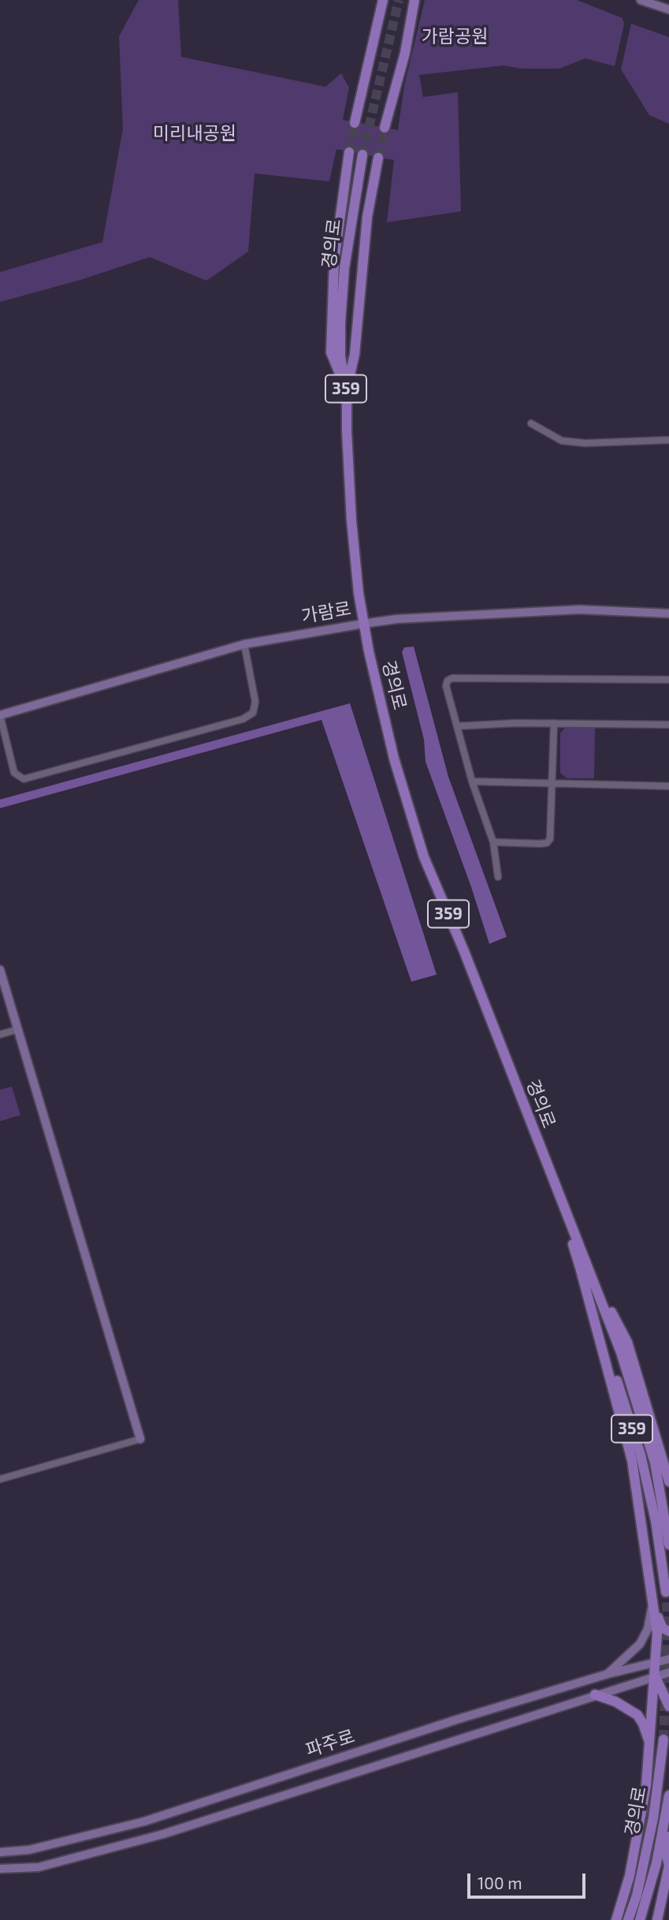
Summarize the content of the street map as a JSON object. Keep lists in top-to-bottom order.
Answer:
{
  "streets": {
    "main road": [
      "경의로",
      "359",
      "가람로",
      "파주로"
    ]
  },
  "crossings": [
    ["경의로", "가람로"]
  ],
  "parks": ["가람공원", "미리내공원"],
  "scale_bar": "100 m"
}
